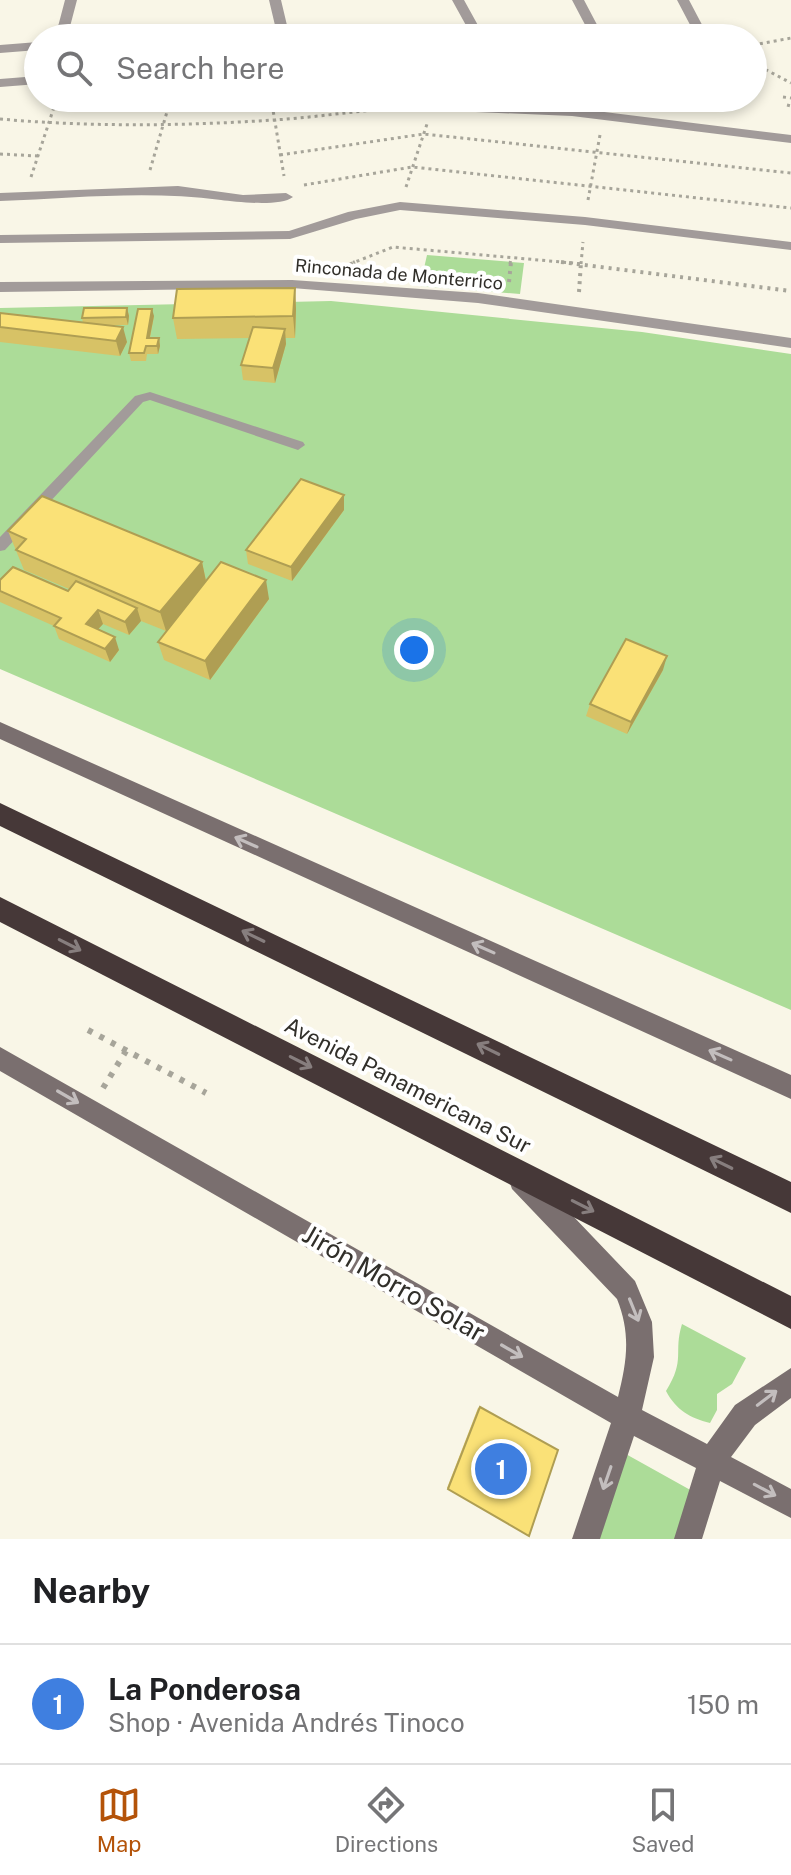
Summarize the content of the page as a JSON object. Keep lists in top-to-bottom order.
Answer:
{
  "streets": {
    "highway": ["Avenida Panamericana Sur"],
    "street": ["Rinconada de Monterrico", "Jirón Morro Solar"]
  },
  "one_way": ["Jirón Morro Solar"],
  "page": {
    "search": "Search here",
    "pins": "1",
    "heading": "Nearby",
    "list": [
      {
        "mark": "1",
        "name": "La Ponderosa",
        "note": "Shop · Avenida Andrés Tinoco",
        "value": "150 m"
      }
    ],
    "nav": ["Map", "Directions", "Saved"]
  }
}
